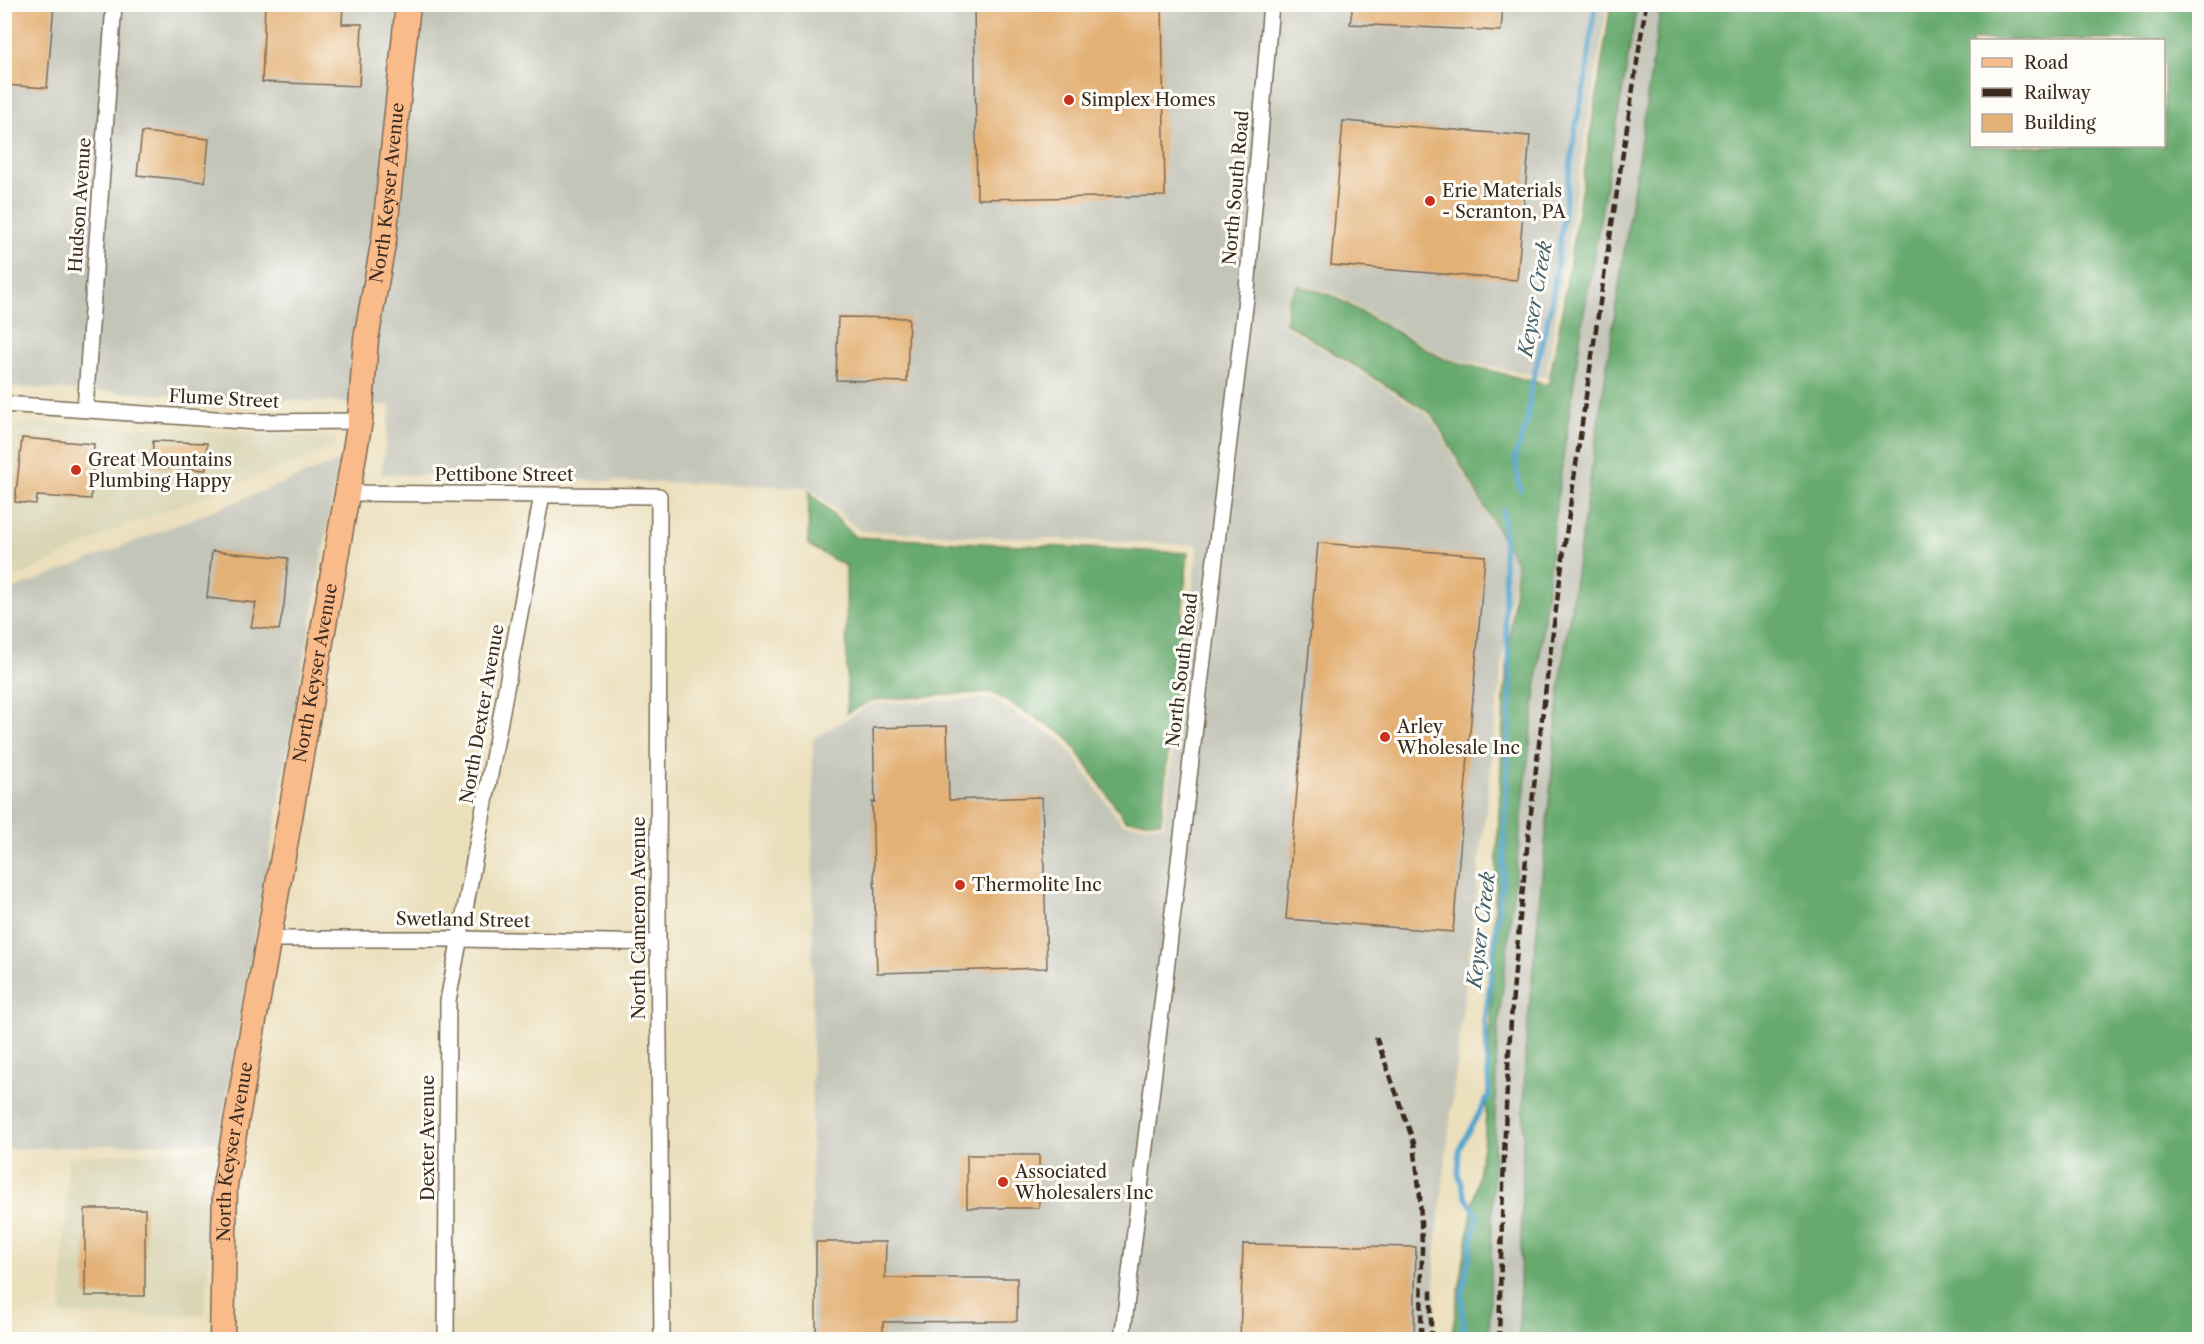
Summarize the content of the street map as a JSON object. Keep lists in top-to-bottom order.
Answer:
{
  "streets": {
    "main road": ["North Keyser Avenue"],
    "street": [
      "North South Road",
      "Hudson Avenue",
      "Flume Street",
      "Pettibone Street",
      "North Dexter Avenue",
      "North Cameron Avenue",
      "Swetland Street",
      "Dexter Avenue"
    ]
  },
  "crossings": [
    ["North Keyser Avenue", "Flume Street"],
    ["North Keyser Avenue", "Pettibone Street"],
    ["North Keyser Avenue", "Swetland Street"],
    ["Hudson Avenue", "Flume Street"],
    ["Pettibone Street", "North Dexter Avenue"],
    ["Pettibone Street", "North Cameron Avenue"],
    ["North Dexter Avenue", "Swetland Street"],
    ["North Dexter Avenue", "Dexter Avenue"],
    ["North Cameron Avenue", "Swetland Street"],
    ["Swetland Street", "Dexter Avenue"]
  ],
  "water": ["Keyser Creek"],
  "places": [
    "Simplex Homes",
    "Erie Materials - Scranton, PA",
    "Great Mountains Plumbing Happy",
    "Arley Wholesale Inc",
    "Thermolite Inc",
    "Associated Wholesalers Inc"
  ],
  "legend": ["Road", "Railway", "Building"]
}
